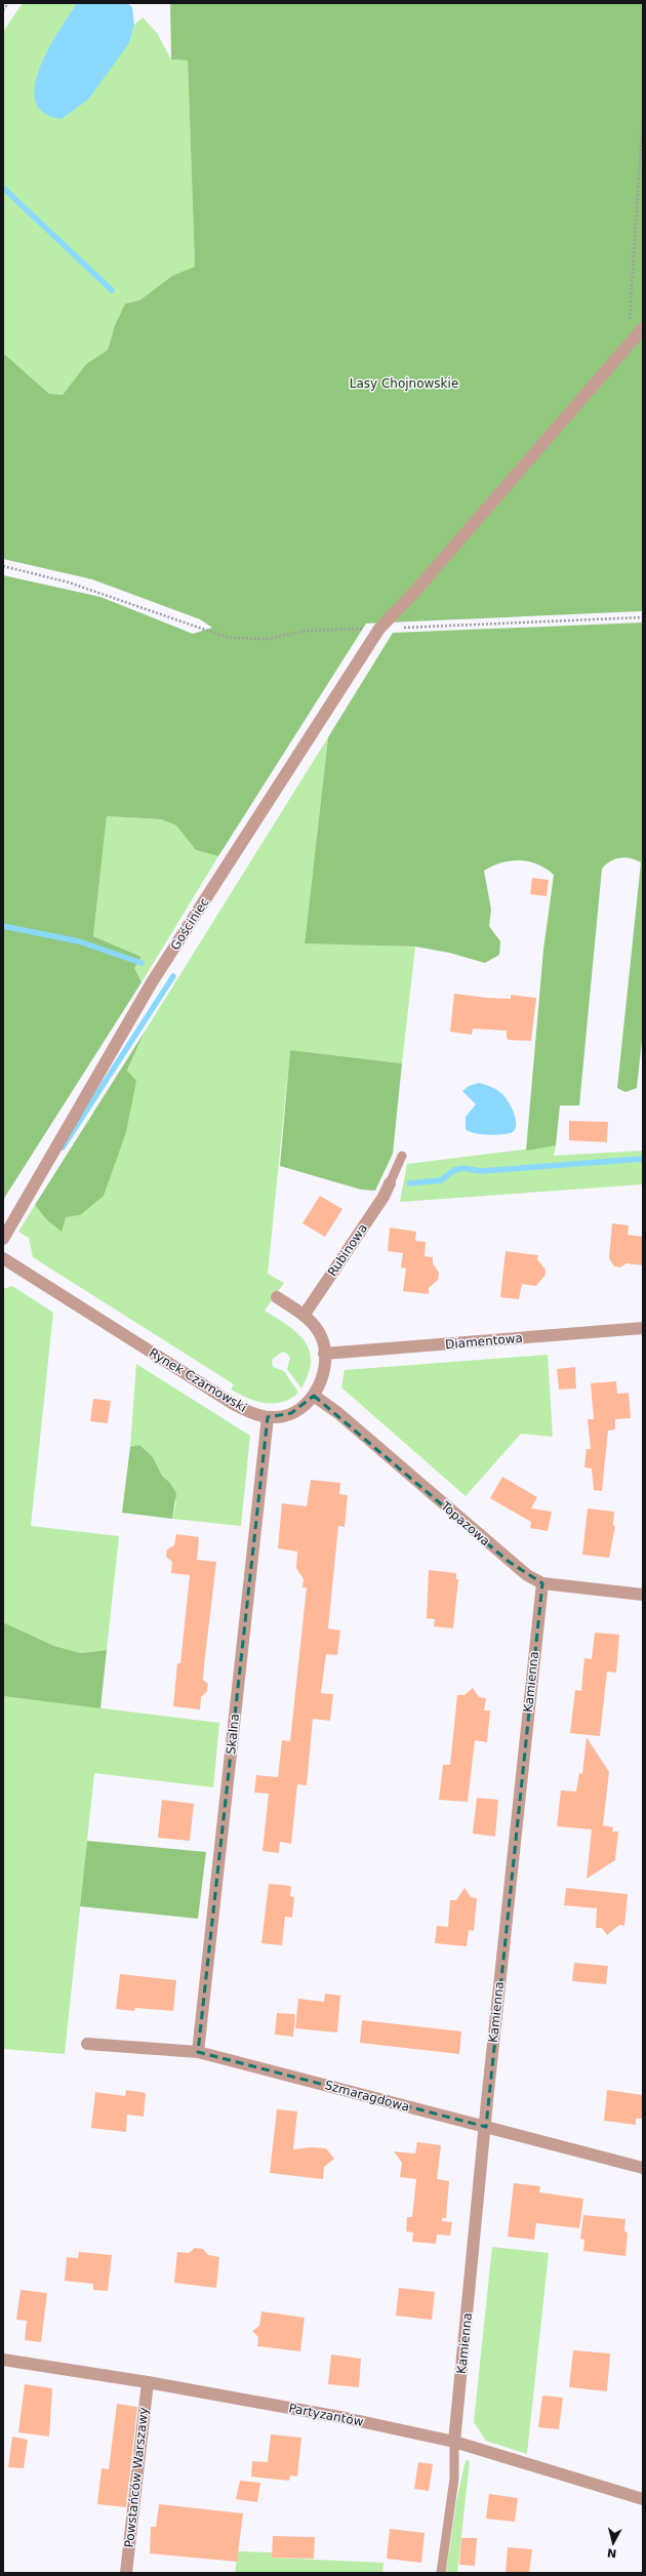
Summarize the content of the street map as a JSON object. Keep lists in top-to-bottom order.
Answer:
{
  "streets": {
    "street": [
      "Gościniec",
      "Rubinowa",
      "Diamentowa",
      "Rynek Czarnowski",
      "Topazowa",
      "Kamienna",
      "Skalna",
      "Szmaragdowa",
      "Partyzantów",
      "Powstańców Warszawy"
    ]
  },
  "crossings": [
    ["Rubinowa", "Rynek Czarnowski"],
    ["Diamentowa", "Rynek Czarnowski"],
    ["Rynek Czarnowski", "Topazowa"],
    ["Rynek Czarnowski", "Skalna"],
    ["Topazowa", "Kamienna"],
    ["Kamienna", "Szmaragdowa"],
    ["Kamienna", "Partyzantów"],
    ["Skalna", "Szmaragdowa"],
    ["Partyzantów", "Powstańców Warszawy"]
  ],
  "parks": ["Lasy Chojnowskie"],
  "north": "bottom"
}
